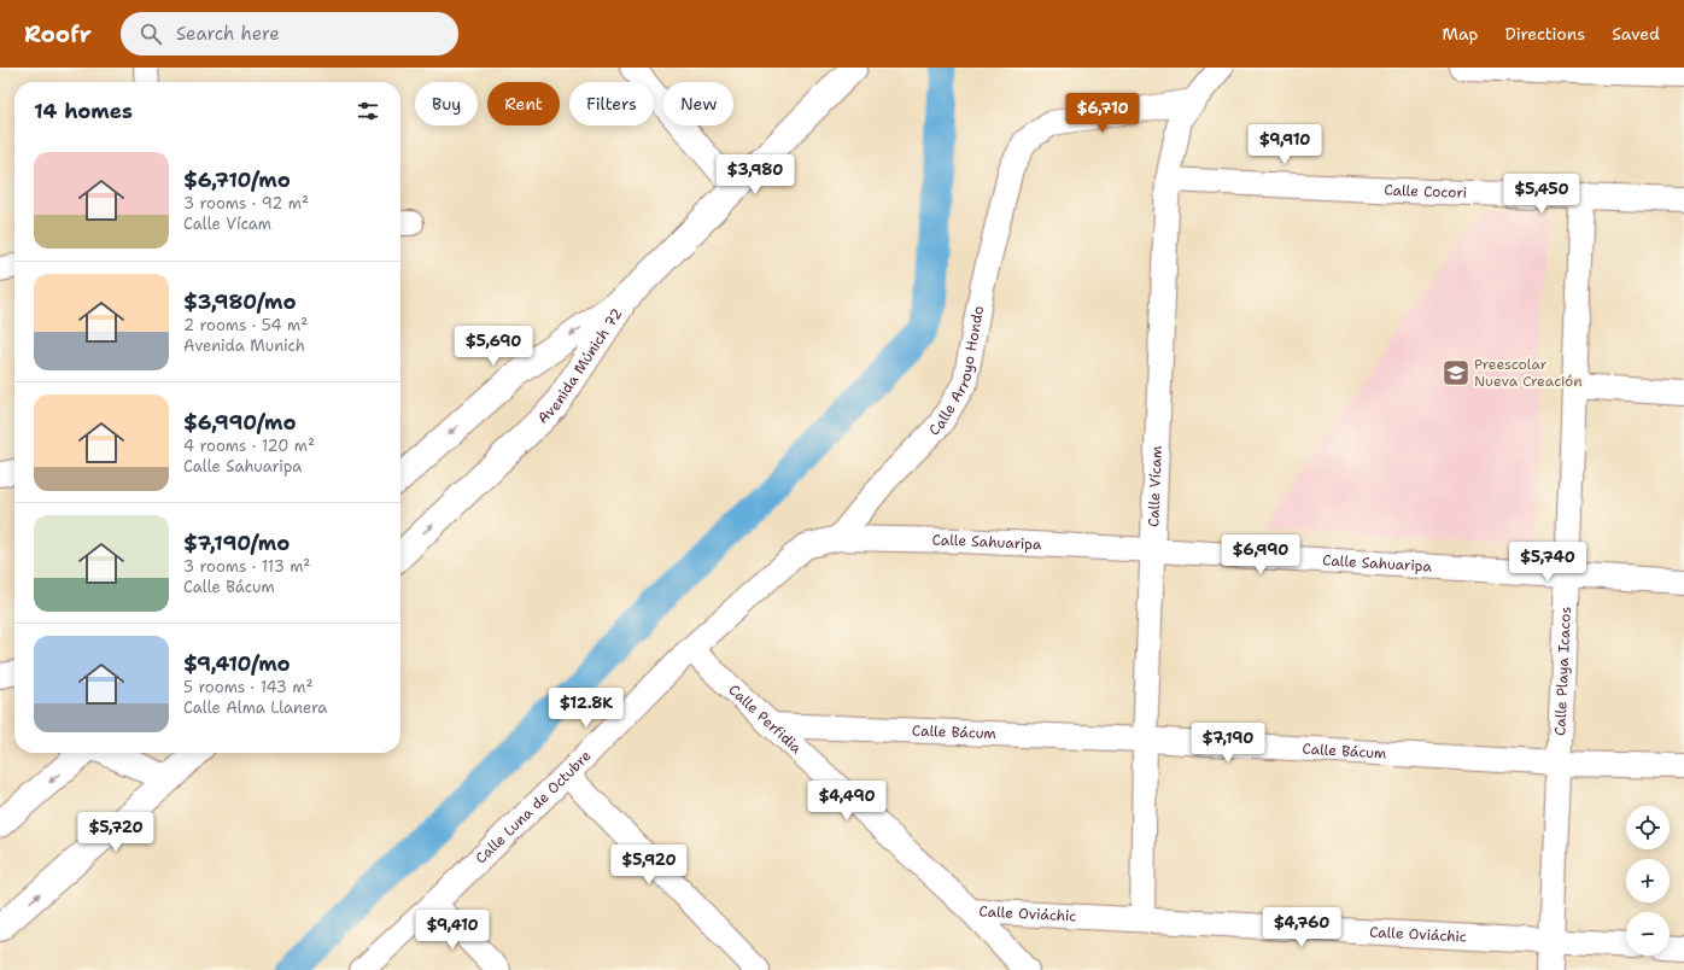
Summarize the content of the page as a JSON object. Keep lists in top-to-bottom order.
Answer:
{
  "streets": {
    "main road": ["Avenida Múnich 72"],
    "street": [
      "Calle Cocori",
      "Calle Arroyo Hondo",
      "Calle Vícam",
      "Calle Sahuaripa",
      "Calle Playa Icacos",
      "Calle Perfidia",
      "Calle Bácum",
      "Calle Luna de Octubre",
      "Calle Oviáchic"
    ]
  },
  "crossings": [
    ["Calle Cocori", "Calle Vícam"],
    ["Calle Cocori", "Calle Playa Icacos"],
    ["Calle Arroyo Hondo", "Calle Vícam"],
    ["Calle Arroyo Hondo", "Calle Sahuaripa"],
    ["Calle Arroyo Hondo", "Calle Luna de Octubre"],
    ["Calle Vícam", "Calle Sahuaripa"],
    ["Calle Vícam", "Calle Bácum"],
    ["Calle Vícam", "Calle Oviáchic"],
    ["Calle Sahuaripa", "Calle Playa Icacos"],
    ["Calle Sahuaripa", "Calle Luna de Octubre"],
    ["Calle Playa Icacos", "Calle Bácum"],
    ["Calle Playa Icacos", "Calle Oviáchic"],
    ["Calle Perfidia", "Calle Bácum"],
    ["Calle Perfidia", "Calle Luna de Octubre"],
    ["Calle Perfidia", "Calle Oviáchic"]
  ],
  "places": {
    "school or university": ["Preescolar Nueva Creación"]
  },
  "page": {
    "header": "Roofr",
    "search": "Search here",
    "nav": ["Map", "Directions", "Saved"],
    "chip": [
      "Buy",
      "Rent",
      "Filters",
      "New"
    ],
    "heading": "14 homes",
    "price": [
      "$6,710",
      "$9,910",
      "$3,980",
      "$5,450",
      "$5,690",
      "$6,990",
      "$5,740",
      "$12.8K",
      "$7,190",
      "$4,490",
      "$5,720",
      "$5,920",
      "$4,760",
      "$9,410"
    ],
    "list": [
      {
        "name": "$6,710/mo",
        "note": "3 rooms · 92 m² · Calle Vícam"
      },
      {
        "name": "$3,980/mo",
        "note": "2 rooms · 54 m² · Avenida Munich"
      },
      {
        "name": "$6,990/mo",
        "note": "4 rooms · 120 m² · Calle Sahuaripa"
      },
      {
        "name": "$7,190/mo",
        "note": "3 rooms · 113 m² · Calle Bácum"
      },
      {
        "name": "$9,410/mo",
        "note": "5 rooms · 143 m² · Calle Alma Llanera"
      }
    ],
    "map_buttons": ["+", "−"]
  }
}
